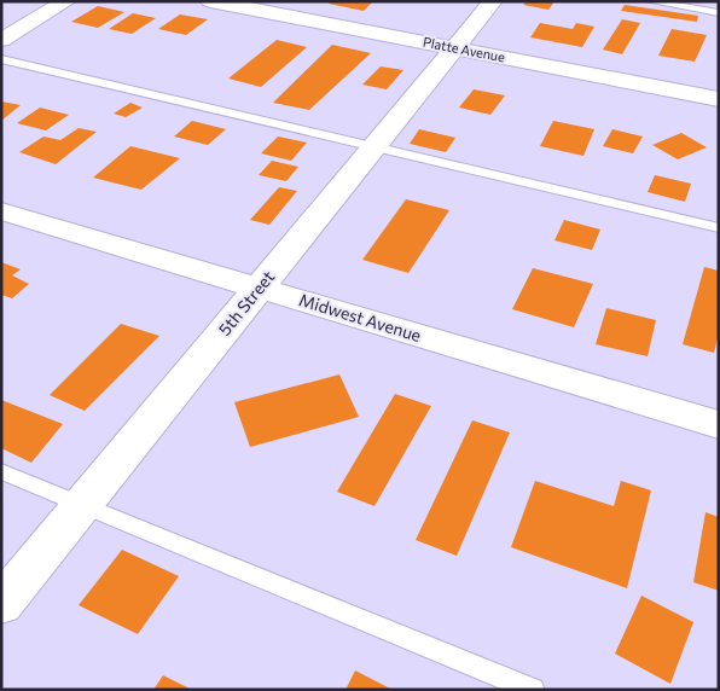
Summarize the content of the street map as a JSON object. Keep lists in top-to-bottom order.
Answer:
{
  "streets": {
    "street": ["Platte Avenue", "5th Street", "Midwest Avenue"]
  },
  "crossings": [
    ["Platte Avenue", "5th Street"],
    ["5th Street", "Midwest Avenue"]
  ]
}
